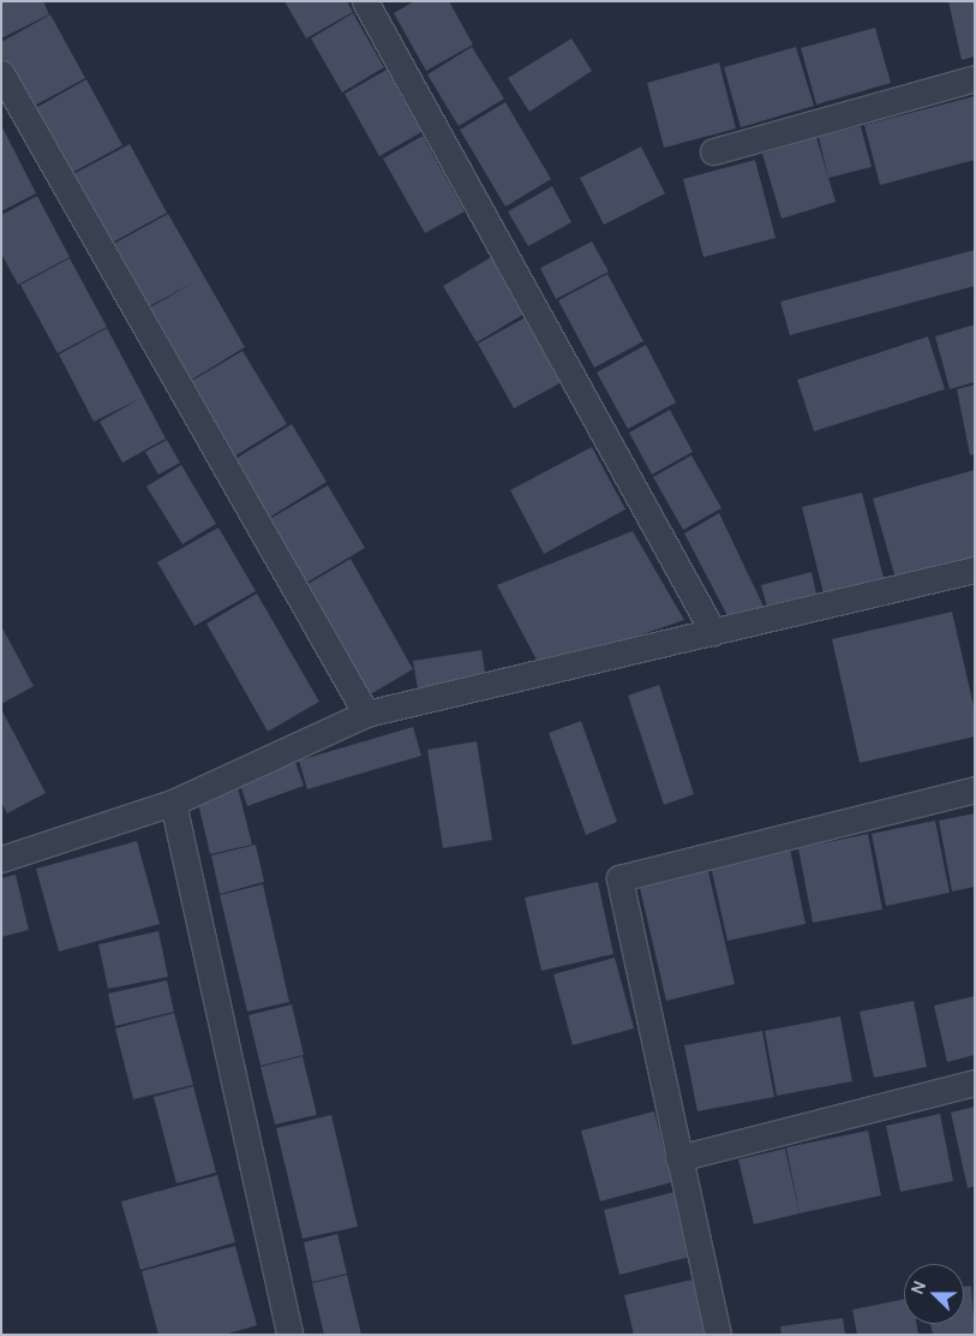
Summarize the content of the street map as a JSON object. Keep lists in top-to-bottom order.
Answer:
{
  "north": "left"
}
